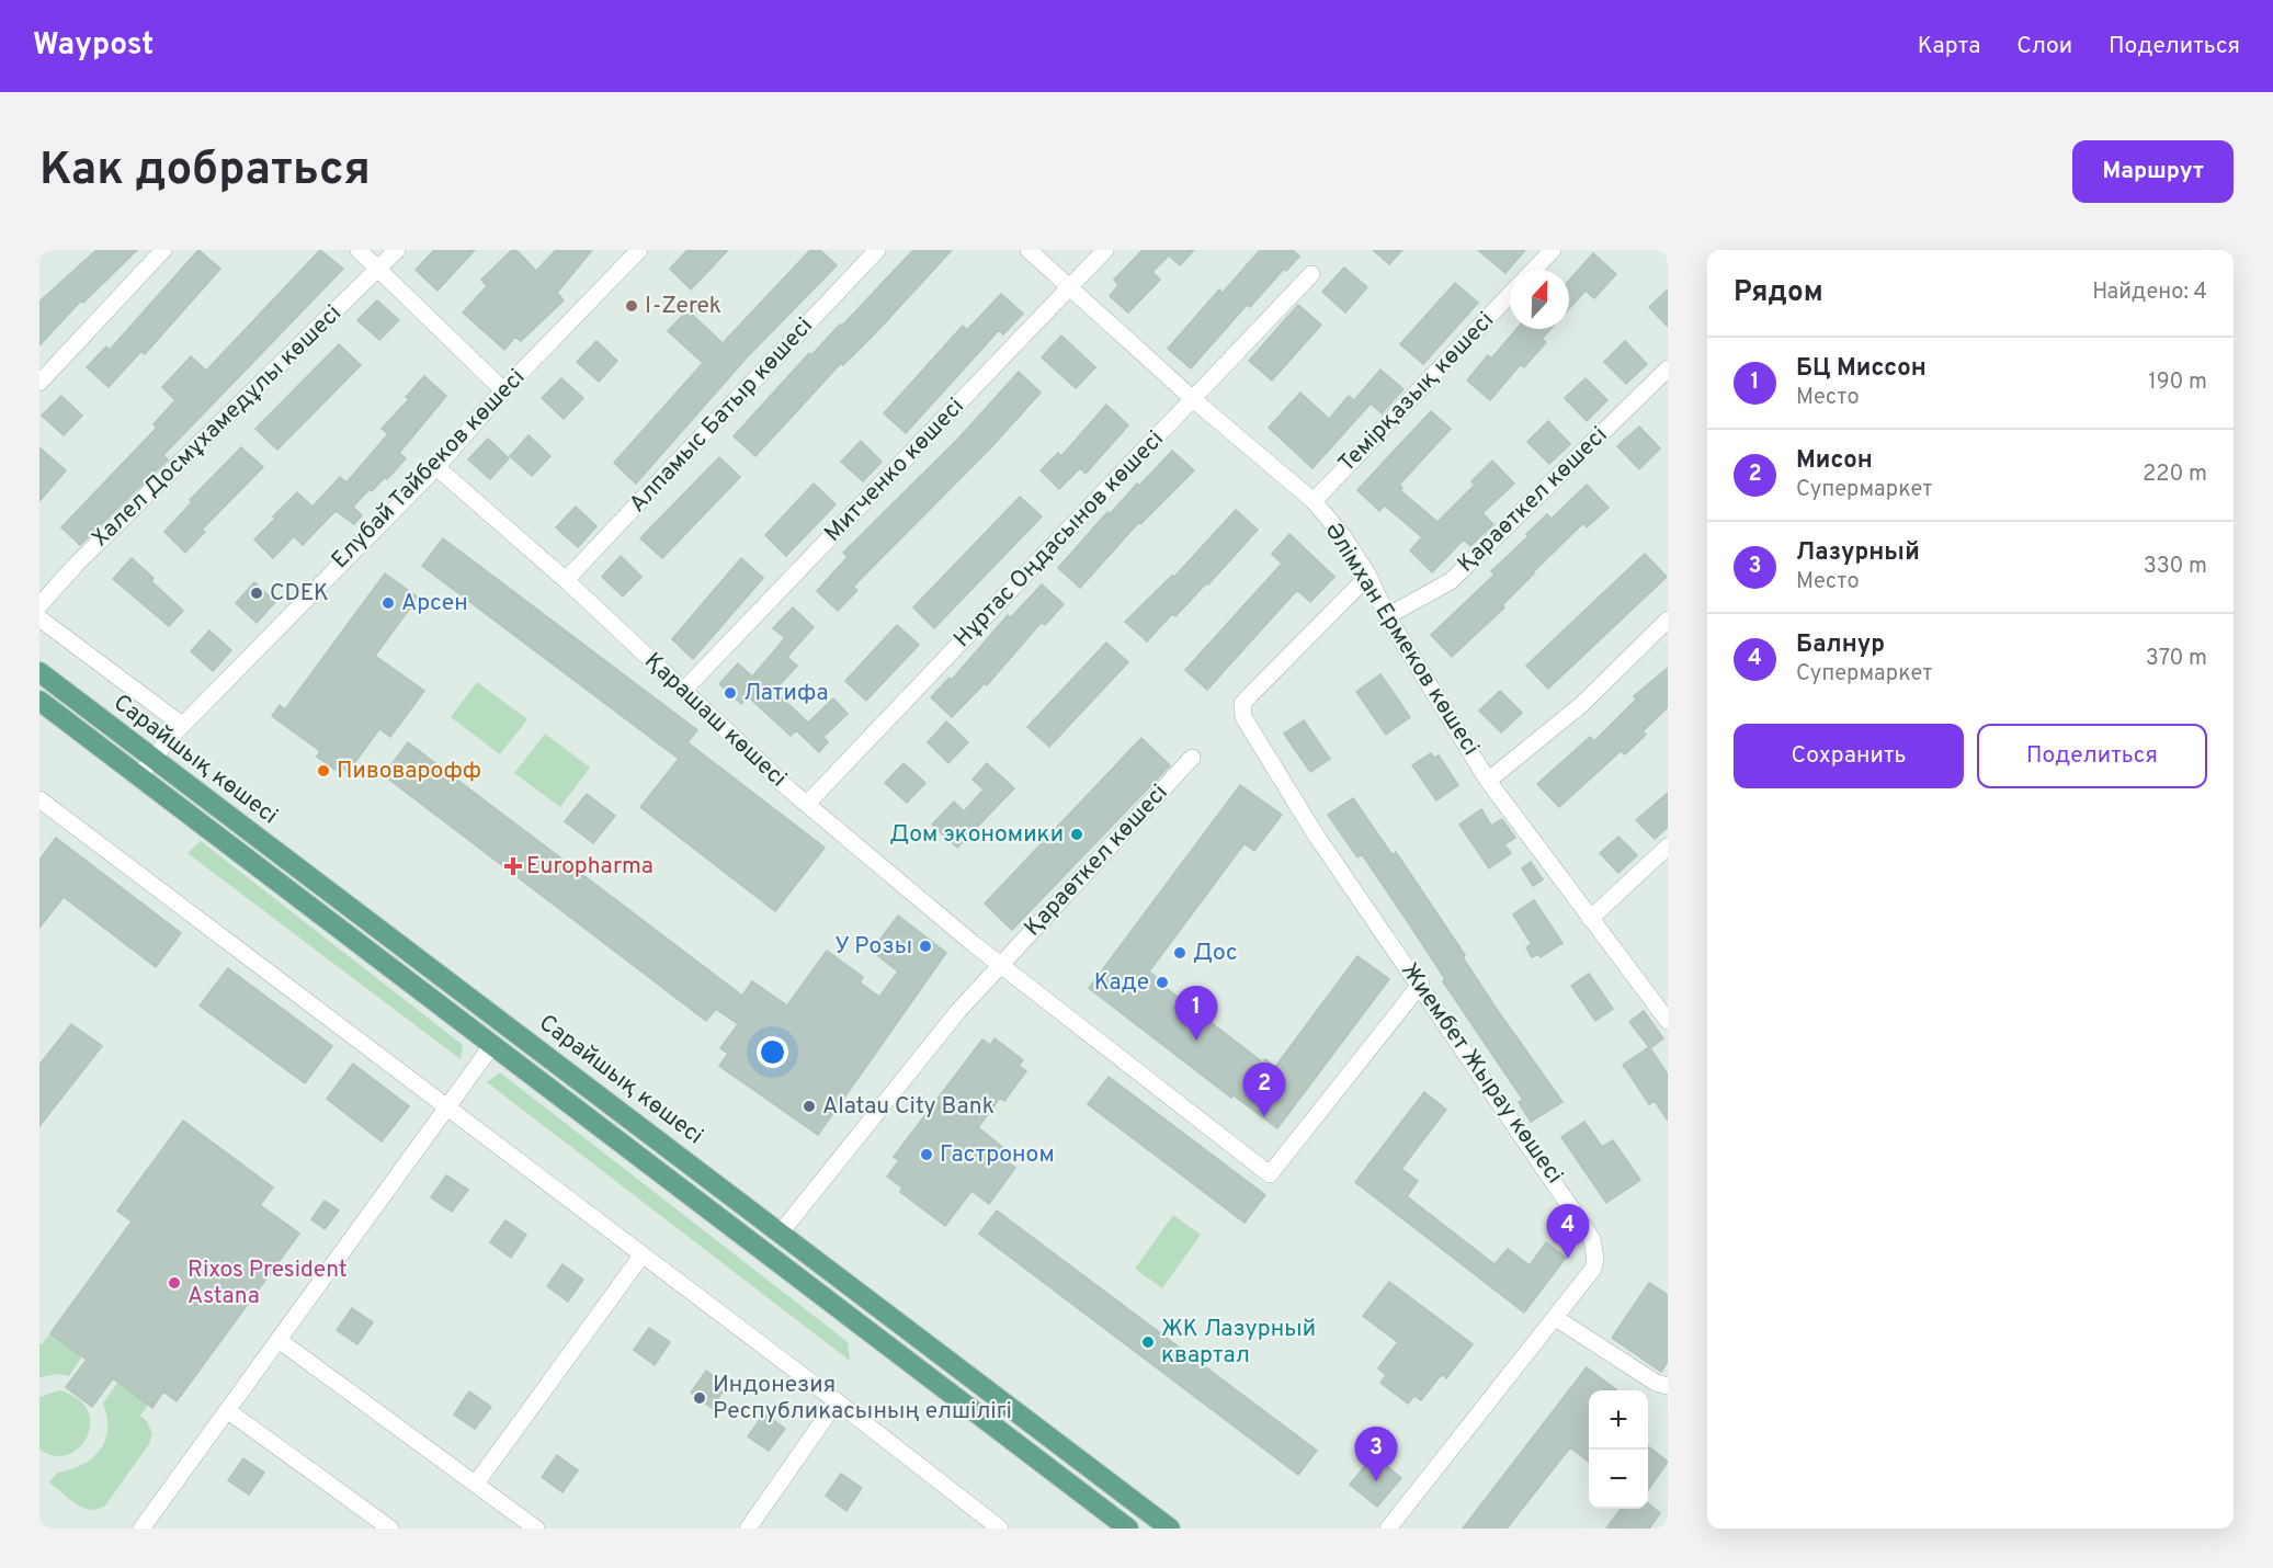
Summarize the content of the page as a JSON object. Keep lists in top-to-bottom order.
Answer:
{
  "streets": {
    "main road": ["Сарайшық көшесі"],
    "street": [
      "Темірқазық көшесі",
      "Алпамыс Батыр көшесі",
      "Халел Досмұхамедұлы көшесі",
      "Елубай Тайбеков көшесі",
      "Митченко көшесі",
      "Қараөткел көшесі",
      "Нұртас Оңдасынов көшесі",
      "Әлімхан Ермеков көшесі",
      "Қарашаш көшесі",
      "Жиембет Жырау көшесі"
    ]
  },
  "crossings": [
    ["Темірқазық көшесі", "Әлімхан Ермеков көшесі"],
    ["Алпамыс Батыр көшесі", "Қарашаш көшесі"],
    ["Елубай Тайбеков көшесі", "Қарашаш көшесі"],
    ["Елубай Тайбеков көшесі", "Сарайшық көшесі"],
    ["Митченко көшесі", "Әлімхан Ермеков көшесі"],
    ["Митченко көшесі", "Қарашаш көшесі"],
    ["Қараөткел көшесі", "Әлімхан Ермеков көшесі"],
    ["Қараөткел көшесі", "Қарашаш көшесі"],
    ["Қараөткел көшесі", "Сарайшық көшесі"],
    ["Нұртас Оңдасынов көшесі", "Әлімхан Ермеков көшесі"],
    ["Нұртас Оңдасынов көшесі", "Қарашаш көшесі"],
    ["Әлімхан Ермеков көшесі", "Жиембет Жырау көшесі"],
    ["Қарашаш көшесі", "Жиембет Жырау көшесі"]
  ],
  "places": {
    "other": [
      "I-Zerek",
      "CDEK",
      "Арсен",
      "Латифа",
      "Пивоварофф",
      "Дом экономики",
      "У Розы",
      "Дос",
      "Каде",
      "Alatau City Bank",
      "Гастроном",
      "Rixos President Astana",
      "ЖК Лазурный квартал",
      "Индонезия Республикасының елшілігі"
    ],
    "health": ["Europharma"]
  },
  "north": "top",
  "page": {
    "header": "Waypost",
    "nav": ["Карта", "Слои", "Поделиться"],
    "buttons": [
      "Маршрут",
      ["Сохранить", "Поделиться"]
    ],
    "title": "Как добраться",
    "heading": ["Рядом", "Найдено: 4"],
    "list": [
      {
        "mark": "1",
        "name": "БЦ Миссон",
        "note": "Место",
        "value": "190 m"
      },
      {
        "mark": "2",
        "name": "Мисон",
        "note": "Супермаркет",
        "value": "220 m"
      },
      {
        "mark": "3",
        "name": "Лазурный",
        "note": "Место",
        "value": "330 m"
      },
      {
        "mark": "4",
        "name": "Балнур",
        "note": "Супермаркет",
        "value": "370 m"
      }
    ],
    "pins": [
      "1",
      "2",
      "4",
      "3"
    ],
    "map_buttons": ["+", "−"]
  }
}
